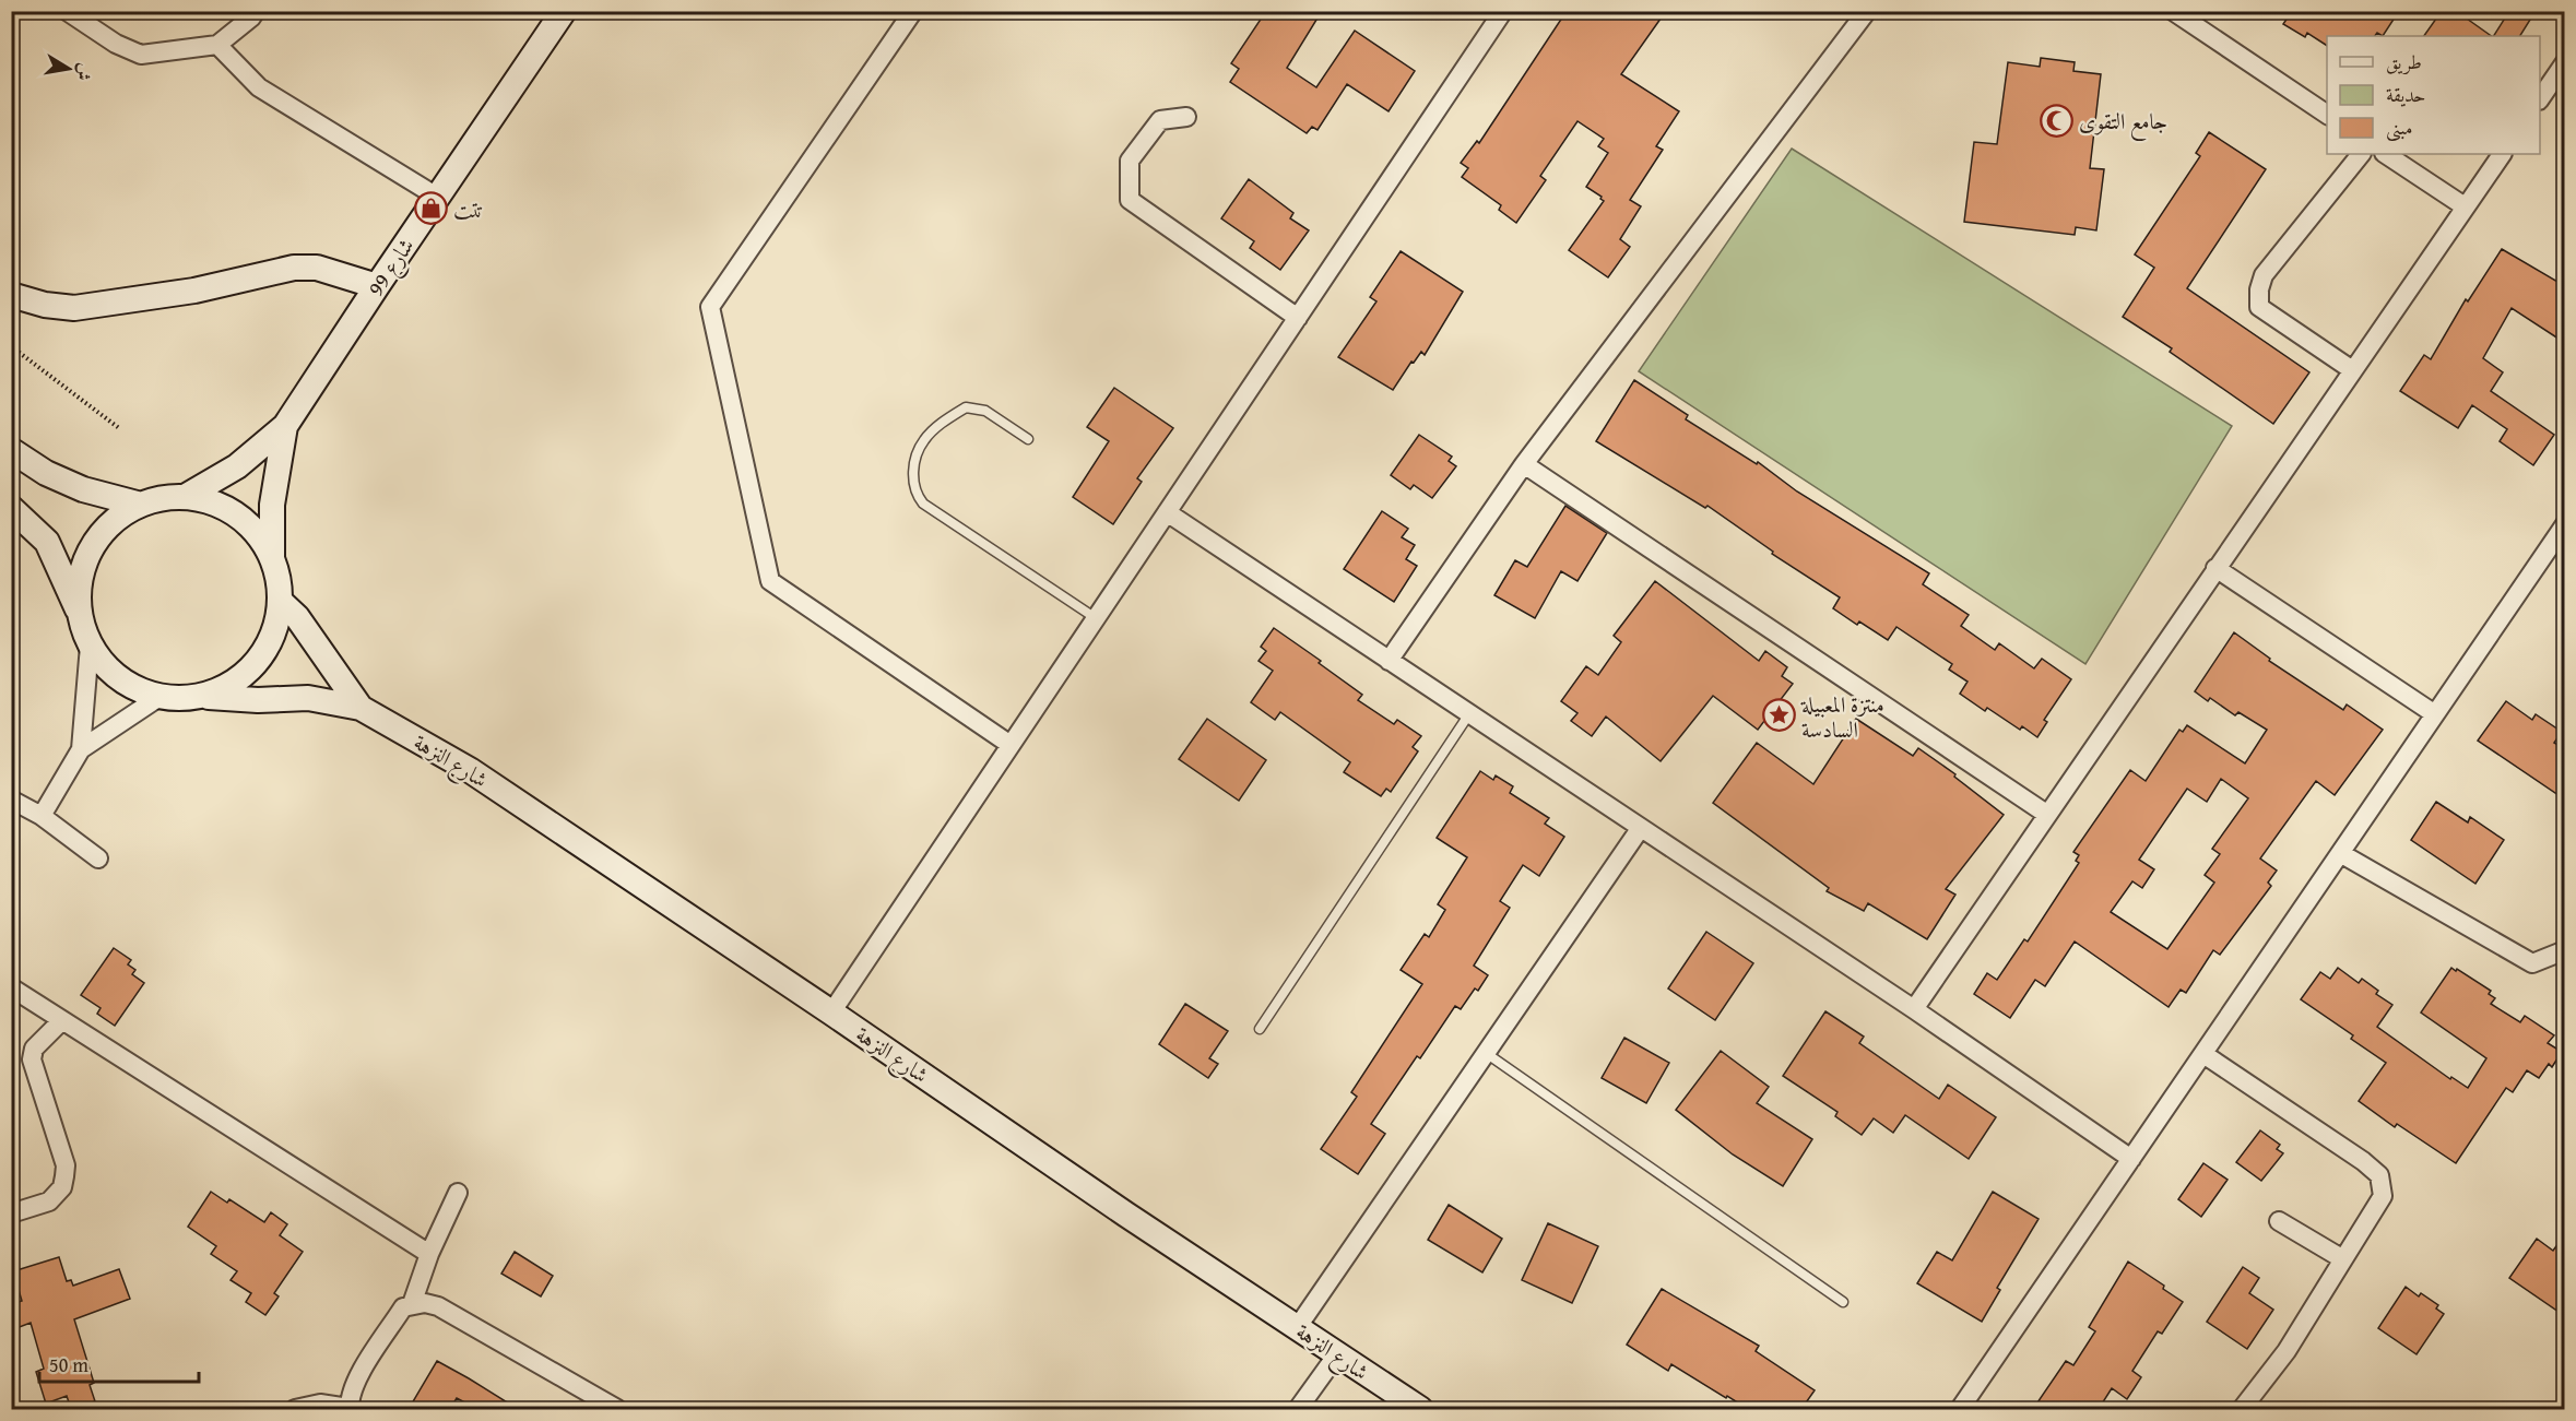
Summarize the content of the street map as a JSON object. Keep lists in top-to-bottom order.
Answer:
{
  "streets": {
    "main road": ["شارع 99", "شارع النزهة"]
  },
  "crossings": [
    ["شارع 99", "شارع النزهة"]
  ],
  "places": {
    "mosque": ["جامع التقوى"],
    "shop": ["تتت"],
    "place": ["منتزة المعبيلة السادسة"]
  },
  "legend": ["طريق", "حديقة", "مبنى"],
  "scale_bar": "50 m",
  "north": "right"
}
